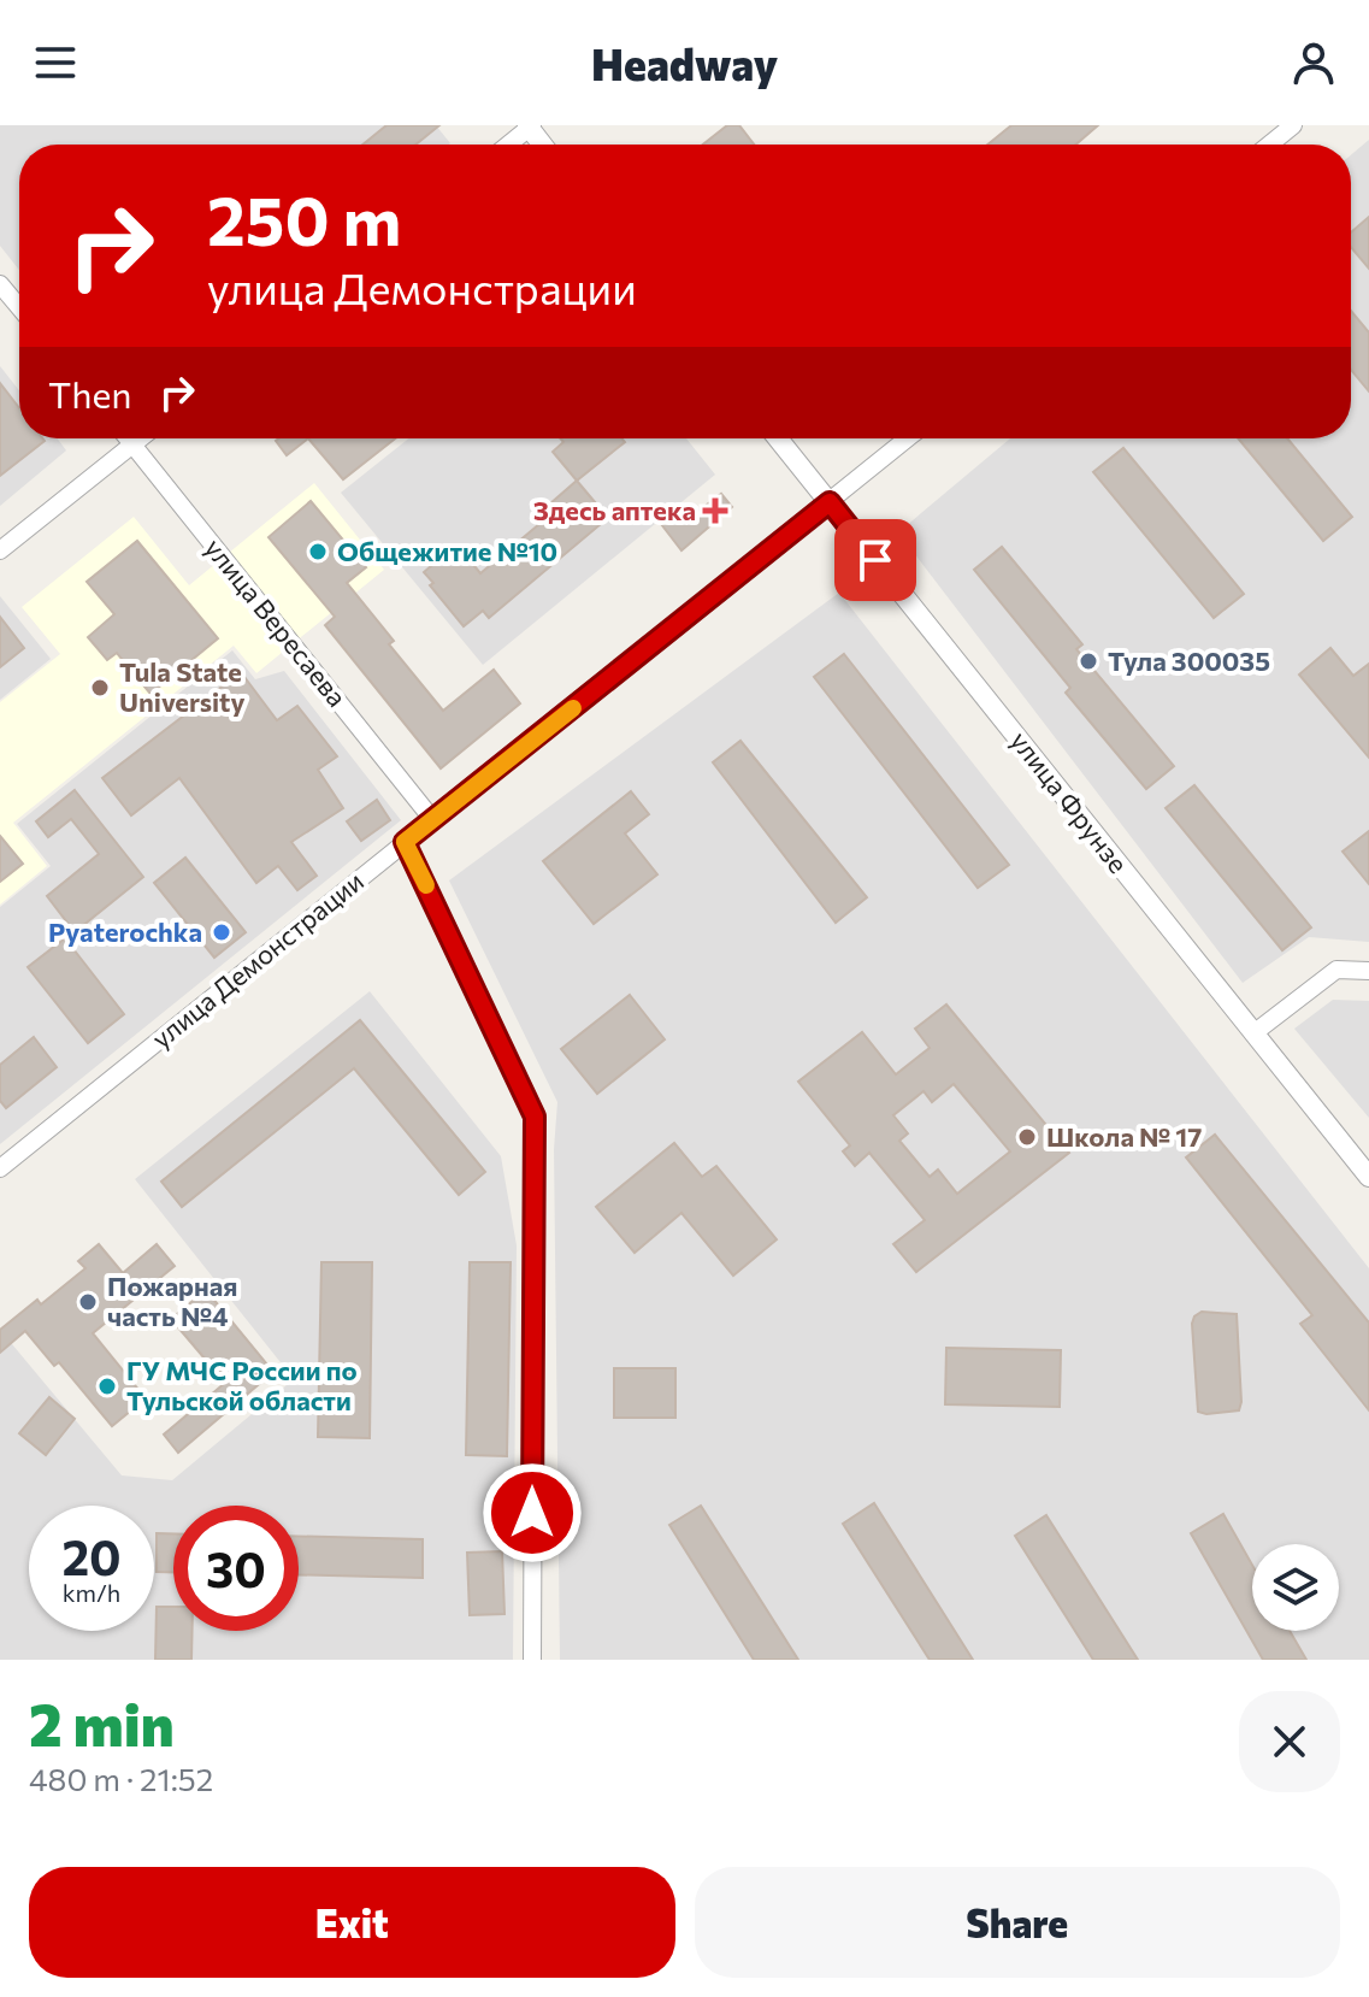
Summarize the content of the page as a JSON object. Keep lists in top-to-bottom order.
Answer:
{
  "streets": {
    "street": ["улица Вересаева", "улица Фрунзе", "улица Демонстрации"]
  },
  "crossings": [
    ["улица Вересаева", "улица Демонстрации"],
    ["улица Фрунзе", "улица Демонстрации"]
  ],
  "places": {
    "health": ["Здесь аптека"],
    "other": [
      "Общежитие №10",
      "Тула 300035",
      "Tula State University",
      "Pyaterochka",
      "Школа № 17",
      "Пожарная часть №4",
      "ГУ МЧС России по Тульской области"
    ]
  },
  "page": {
    "header": "Headway",
    "turn": ["250 m", "улица Демонстрации"],
    "then": "Then",
    "speed": "20 km/h",
    "limit": "30",
    "heading": ["2 min", "480 m · 21:52"],
    "buttons": ["Exit", "Share"]
  }
}
